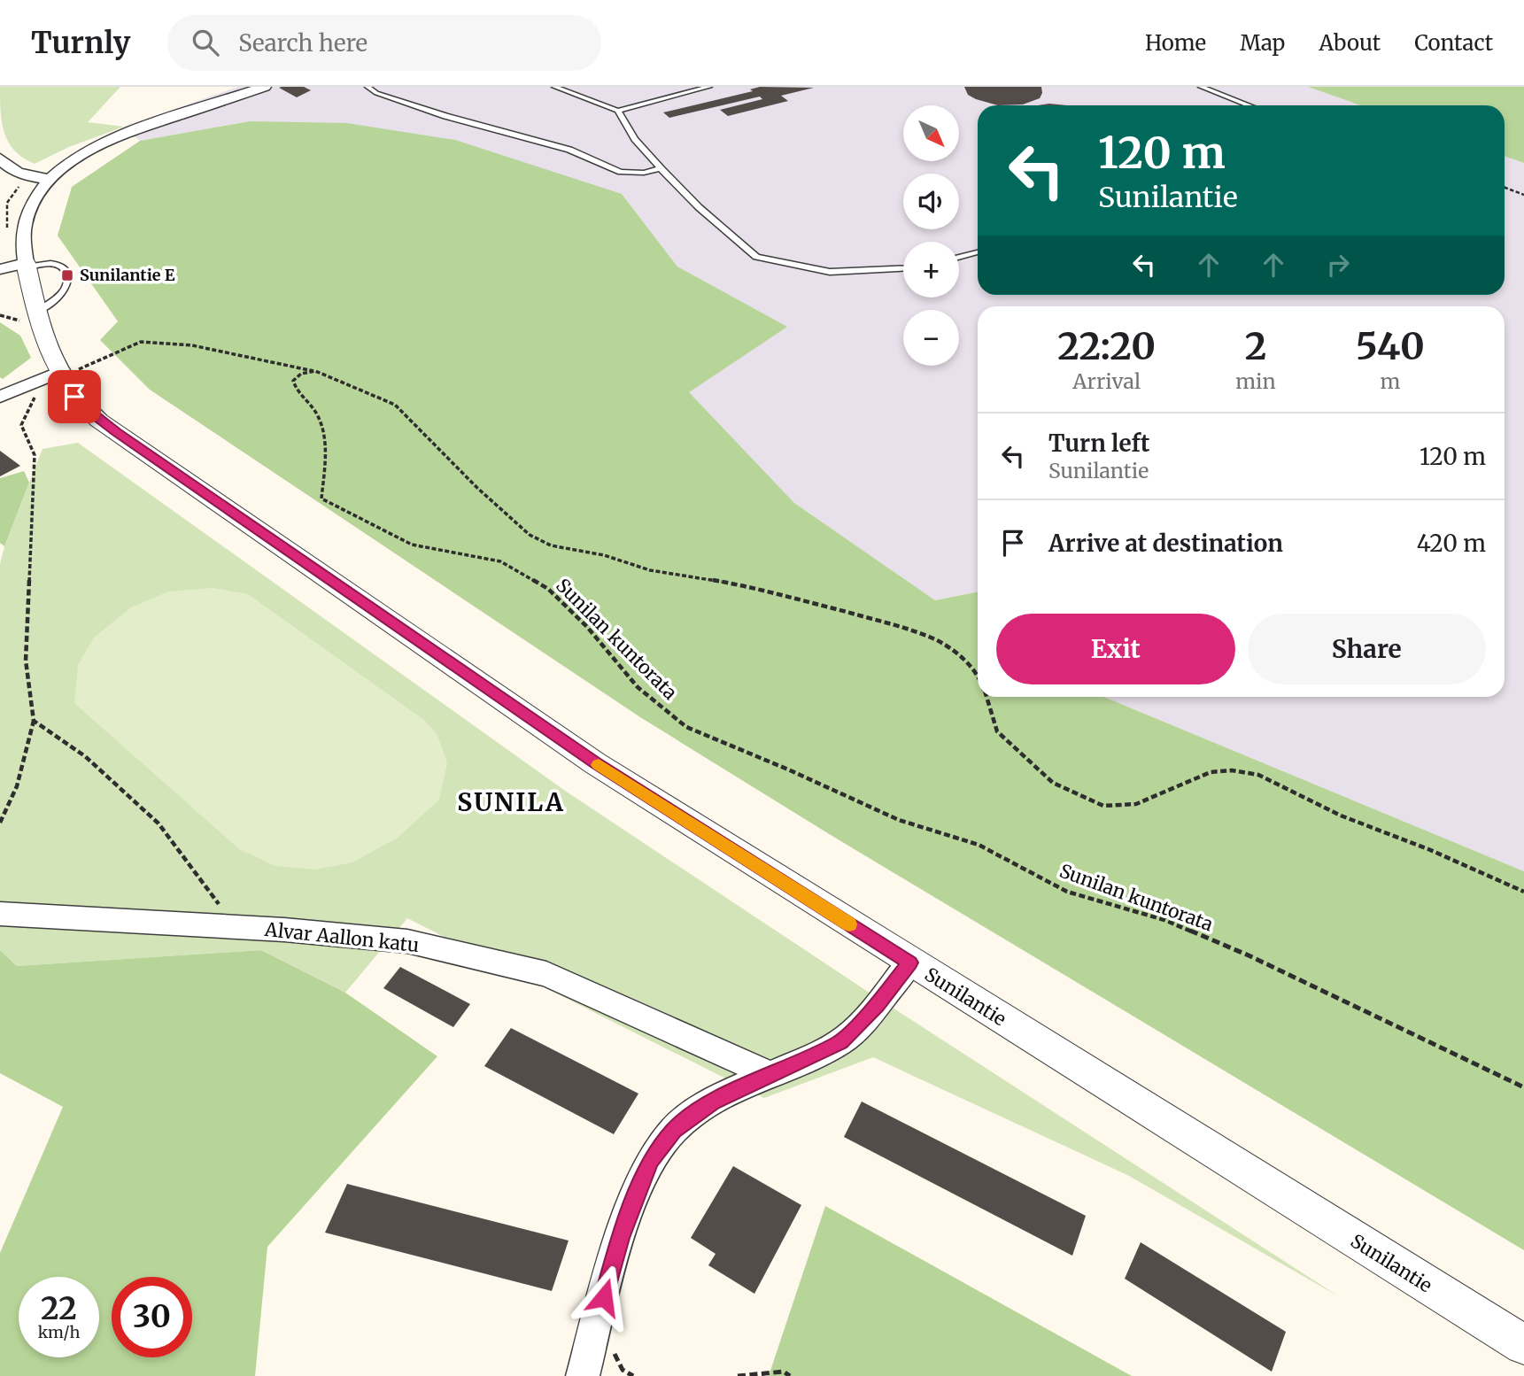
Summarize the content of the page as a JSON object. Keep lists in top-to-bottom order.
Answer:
{
  "streets": {
    "street": ["Alvar Aallon katu", "Sunilantie"],
    "path": ["Sunilan kuntorata"]
  },
  "districts": ["SUNILA"],
  "places": {
    "transit": ["Sunilantie E"]
  },
  "north": "bottom right",
  "page": {
    "header": "Turnly",
    "search": "Search here",
    "nav": [
      "Home",
      "Map",
      "About",
      "Contact"
    ],
    "map_buttons": ["+", "−"],
    "turn": ["120 m", "Sunilantie"],
    "eta": [
      "22:20",
      "Arrival",
      "2",
      "min",
      "540",
      "m"
    ],
    "list": [
      {
        "name": "Turn left",
        "note": "Sunilantie",
        "value": "120 m"
      },
      {
        "name": "Arrive at destination",
        "value": "420 m"
      }
    ],
    "buttons": ["Exit", "Share"],
    "speed": "22 km/h",
    "limit": "30"
  }
}
